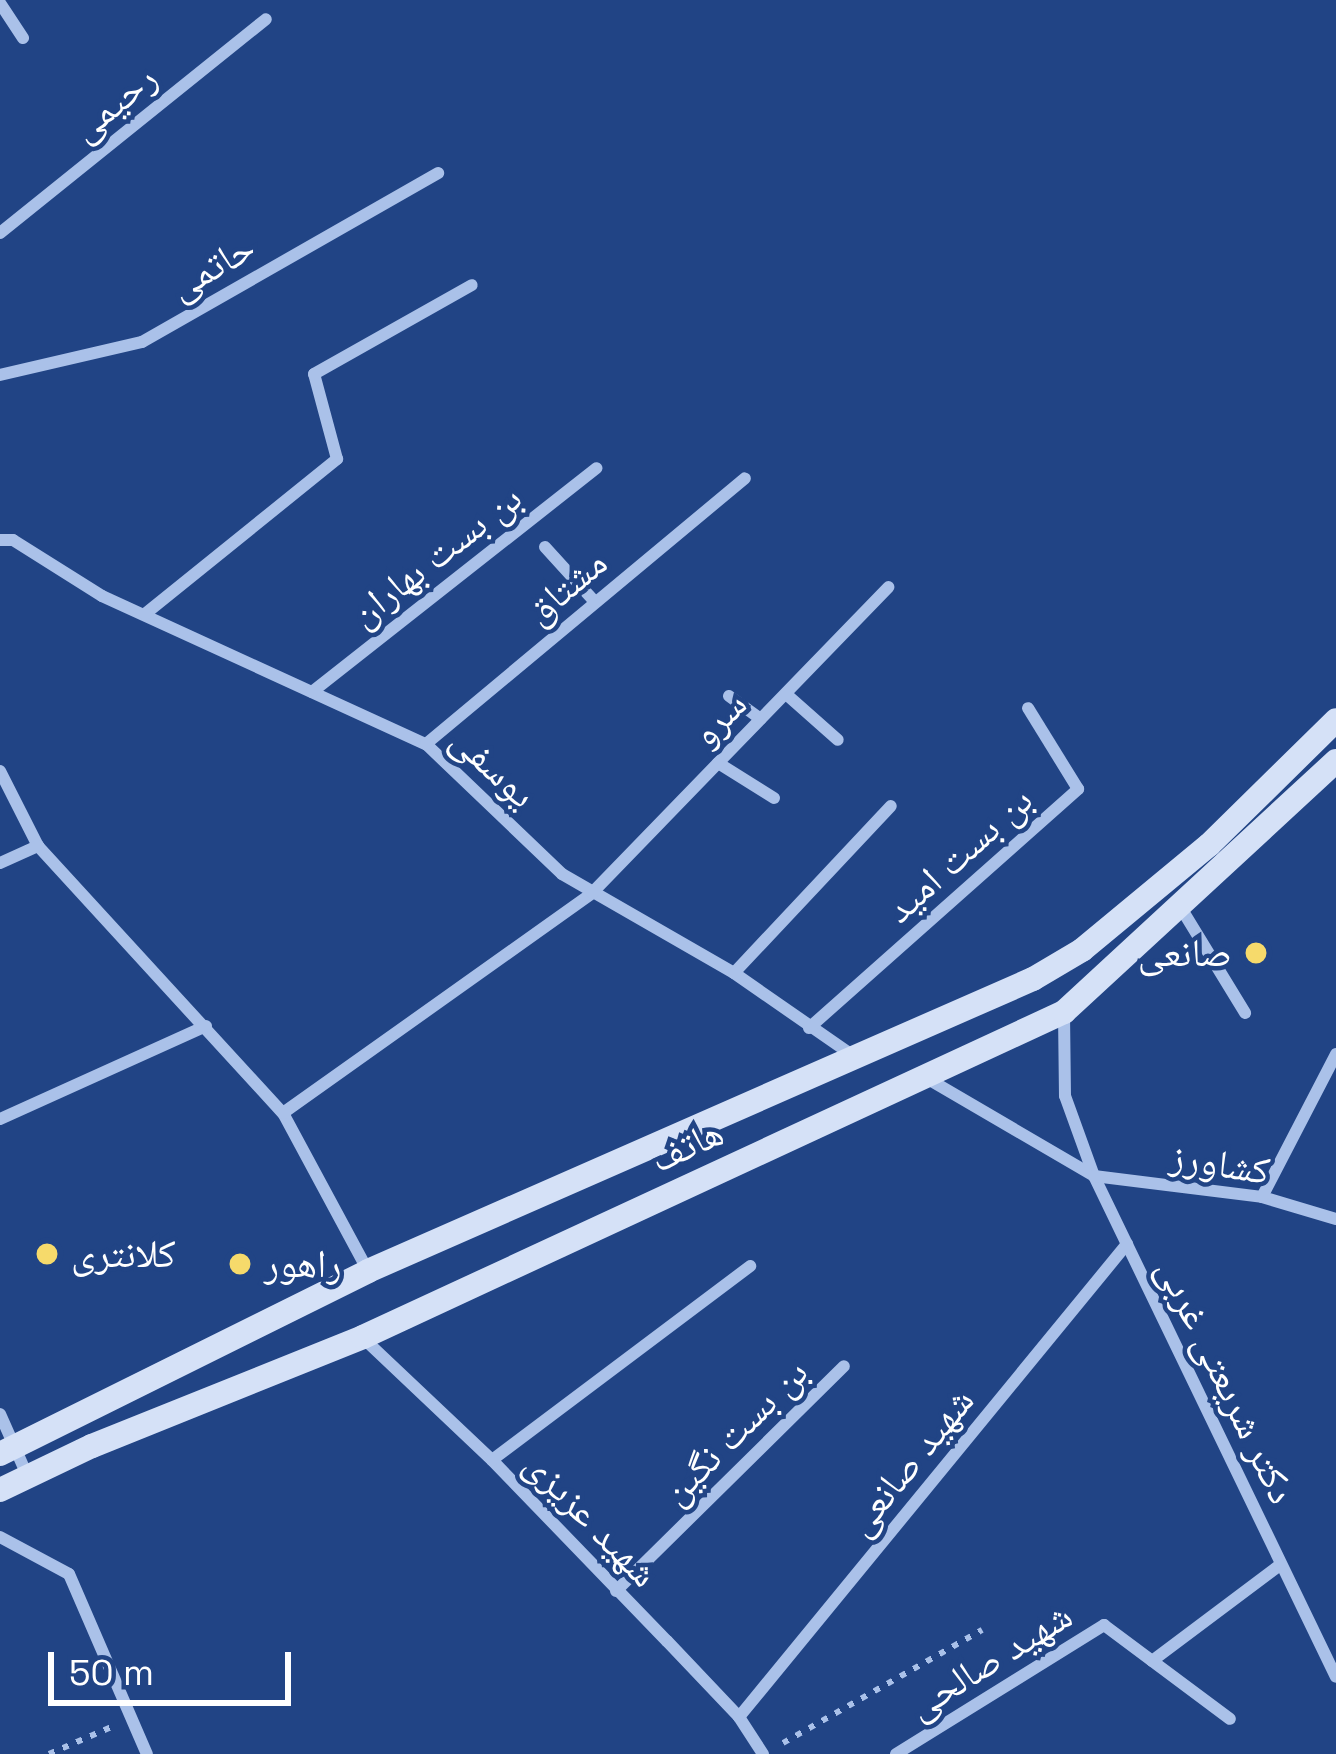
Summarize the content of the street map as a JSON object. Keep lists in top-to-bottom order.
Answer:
{
  "streets": {
    "main road": ["هاتف"],
    "street": [
      "رحیمی",
      "حاتمی",
      "بن بست بهاران",
      "مشتاق",
      "سرو",
      "یوسفی",
      "بن بست امید",
      "کشاورز",
      "دکتر شریعتی غربی",
      "بن بست نگین",
      "شهید صانعی",
      "شهید عزیزی",
      "شهید صالحی"
    ]
  },
  "crossings": [
    ["بن بست بهاران", "یوسفی"],
    ["مشتاق", "یوسفی"],
    ["سرو", "یوسفی"],
    ["یوسفی", "بن بست امید"],
    ["یوسفی", "هاتف"],
    ["هاتف", "دکتر شریعتی غربی"],
    ["هاتف", "شهید عزیزی"],
    ["کشاورز", "دکتر شریعتی غربی"],
    ["دکتر شریعتی غربی", "شهید صانعی"],
    ["بن بست نگین", "شهید عزیزی"],
    ["شهید صانعی", "شهید عزیزی"]
  ],
  "places": ["صانعی", "کلانتری", "راهور"],
  "scale_bar": "50 m"
}
